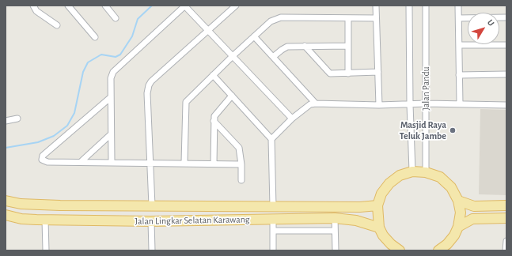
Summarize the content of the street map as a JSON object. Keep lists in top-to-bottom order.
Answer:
{
  "streets": {
    "main road": ["Jalan Lingkar Selatan Karawang"],
    "street": ["Jalan Pandu"]
  },
  "places": ["Masjid Raya Teluk Jambe"],
  "north": "top right"
}
